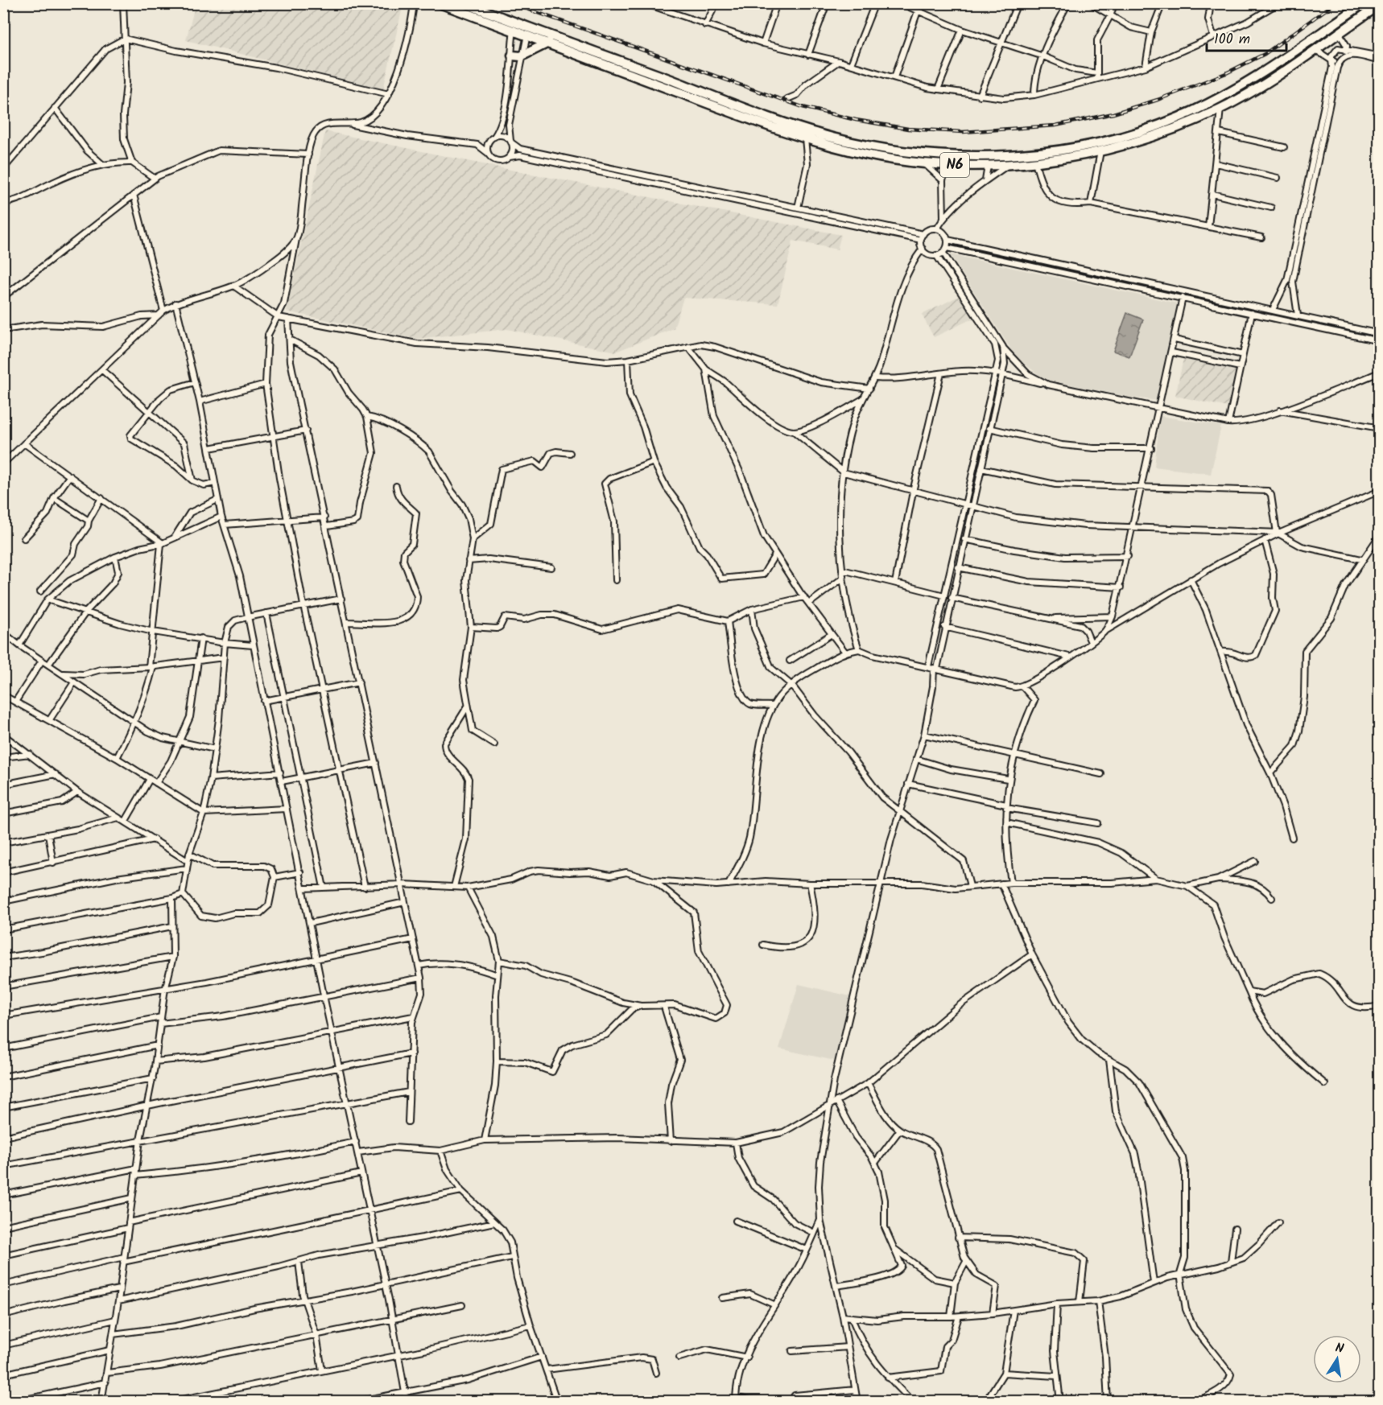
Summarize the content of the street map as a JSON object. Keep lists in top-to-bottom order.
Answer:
{
  "streets": {
    "highway": ["N6"]
  },
  "scale_bar": "100 m",
  "north": "top"
}
